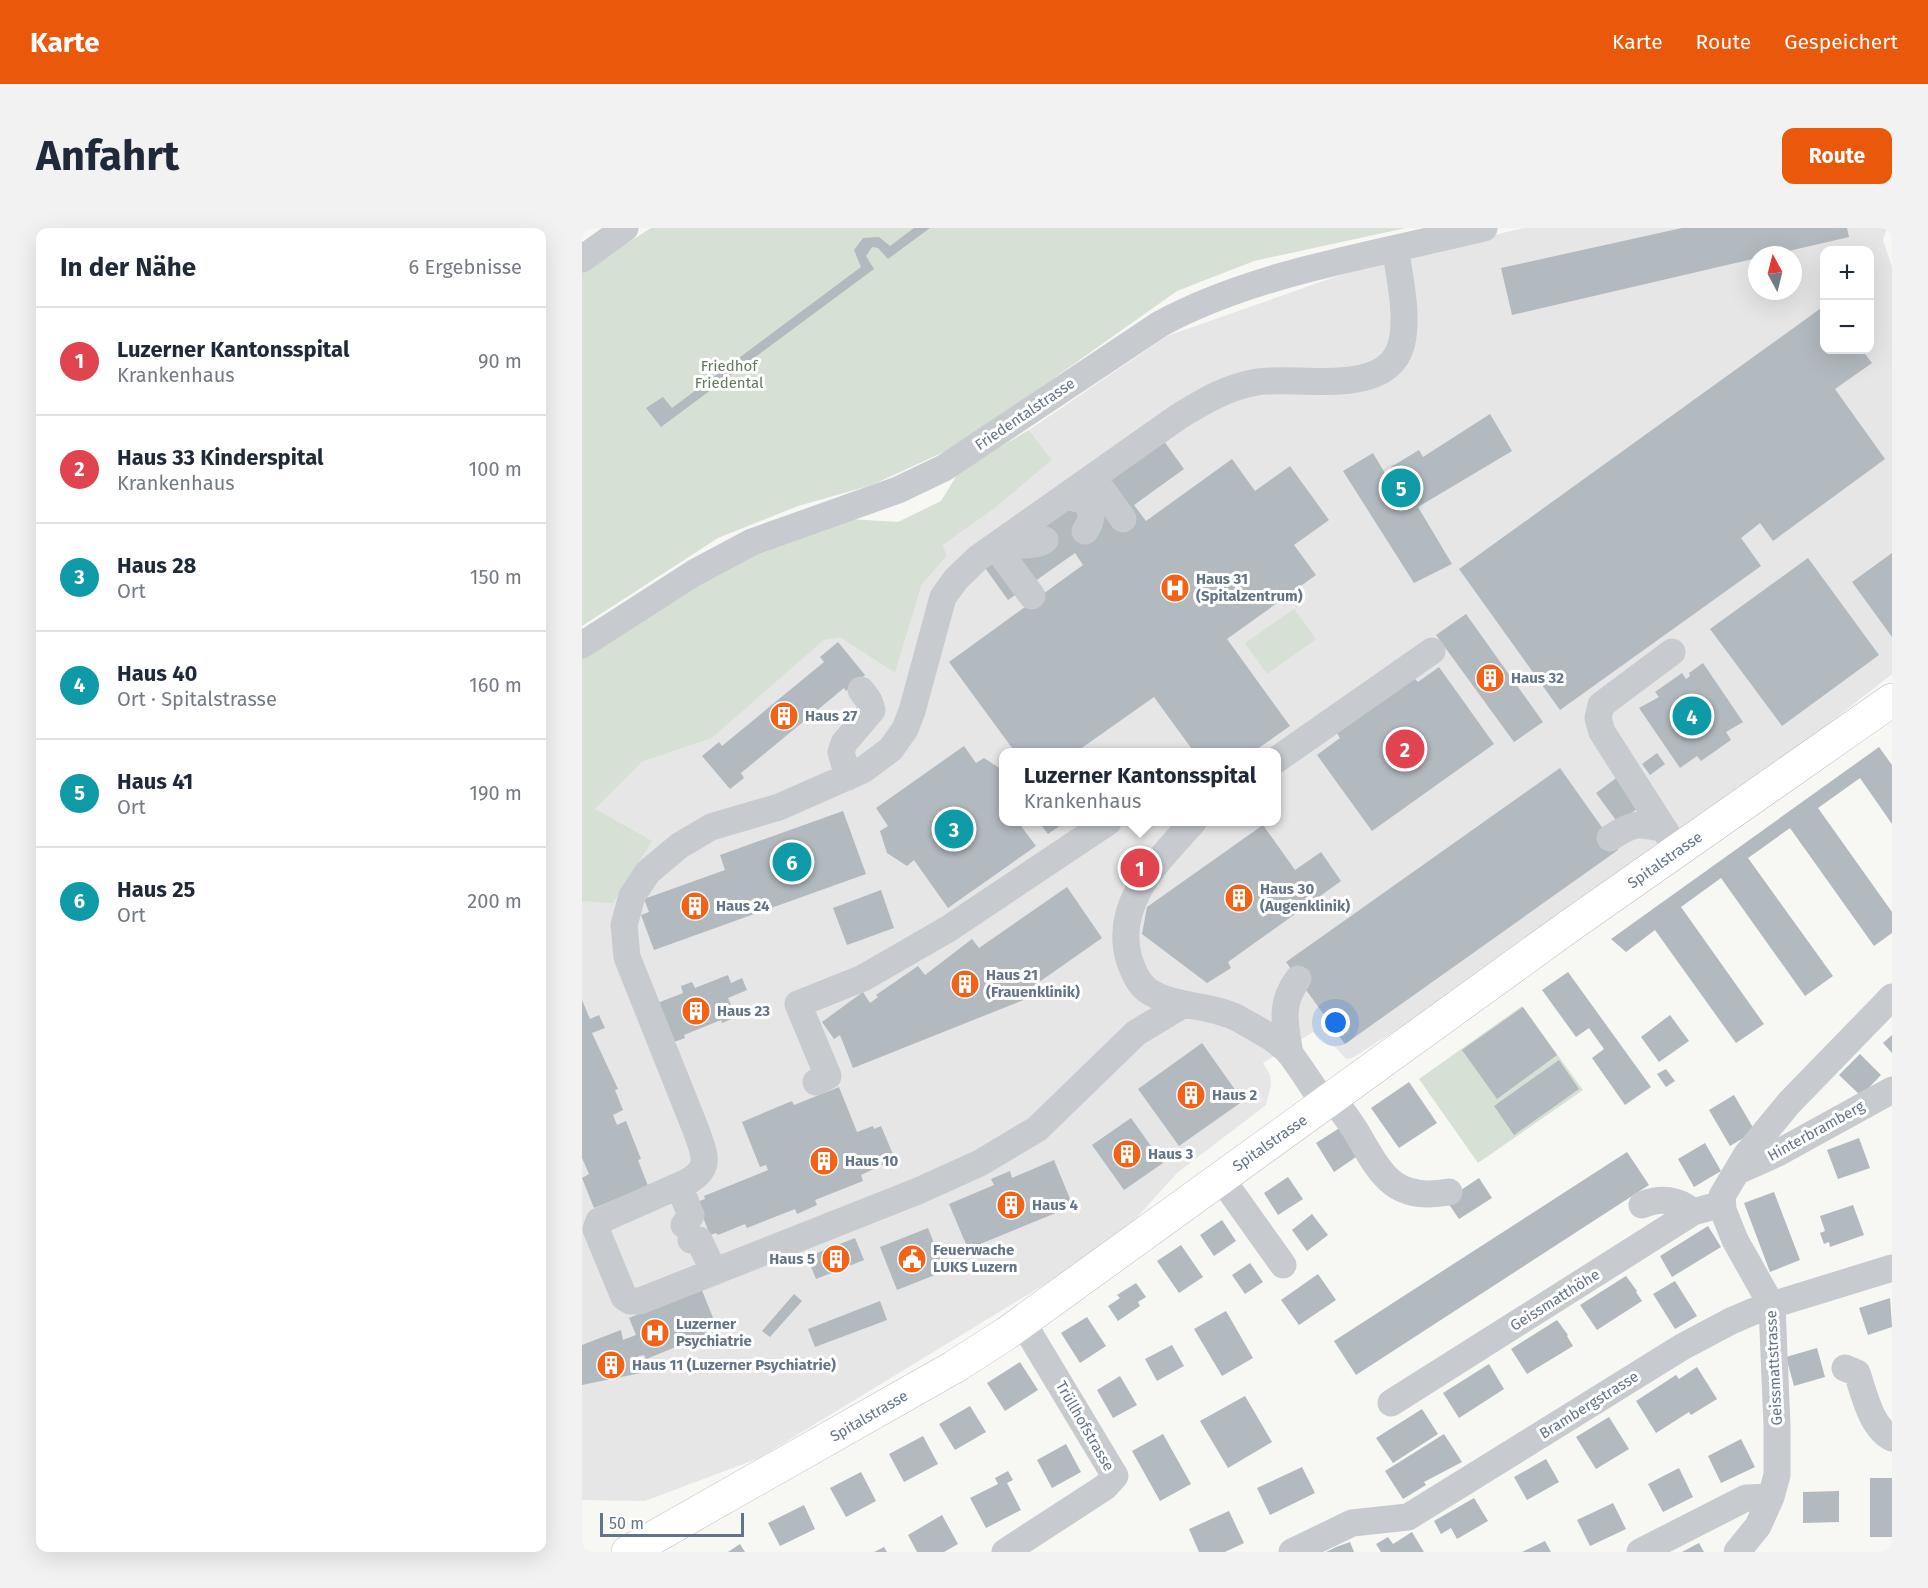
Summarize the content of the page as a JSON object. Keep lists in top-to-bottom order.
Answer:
{
  "streets": {
    "main road": ["Spitalstrasse"],
    "street": [
      "Friedentalstrasse",
      "Hinterbramberg",
      "Geissmatthöhe",
      "Geissmattstrasse",
      "Brambergstrasse",
      "Trüllhofstrasse"
    ]
  },
  "crossings": [
    ["Spitalstrasse", "Trüllhofstrasse"],
    ["Geissmatthöhe", "Geissmattstrasse"],
    ["Geissmattstrasse", "Brambergstrasse"]
  ],
  "parks": ["Friedhof Friedental"],
  "places": {
    "hospital": ["Haus 31 (Spitalzentrum)", "Luzerner Psychiatrie"],
    "building": [
      "Haus 32",
      "Haus 27",
      "Haus 30 (Augenklinik)",
      "Haus 24",
      "Haus 21 (Frauenklinik)",
      "Haus 23",
      "Haus 2",
      "Haus 3",
      "Haus 10",
      "Haus 4",
      "Haus 5",
      "Haus 11 (Luzerner Psychiatrie)"
    ],
    "public building": ["Feuerwache LUKS Luzern"]
  },
  "scale_bar": "50 m",
  "north": "top",
  "page": {
    "header": "Karte",
    "nav": ["Karte", "Route", "Gespeichert"],
    "buttons": "Route",
    "title": "Anfahrt",
    "heading": ["In der Nähe", "6 Ergebnisse"],
    "map_buttons": ["+", "−"],
    "list": [
      {
        "mark": "1",
        "name": "Luzerner Kantonsspital",
        "note": "Krankenhaus",
        "value": "90 m"
      },
      {
        "mark": "2",
        "name": "Haus 33 Kinderspital",
        "note": "Krankenhaus",
        "value": "100 m"
      },
      {
        "mark": "3",
        "name": "Haus 28",
        "note": "Ort",
        "value": "150 m"
      },
      {
        "mark": "4",
        "name": "Haus 40",
        "note": "Ort · Spitalstrasse",
        "value": "160 m"
      },
      {
        "mark": "5",
        "name": "Haus 41",
        "note": "Ort",
        "value": "190 m"
      },
      {
        "mark": "6",
        "name": "Haus 25",
        "note": "Ort",
        "value": "200 m"
      }
    ],
    "pins": [
      "5",
      "4",
      "2",
      "3",
      "6",
      "1"
    ],
    "popup": ["Luzerner Kantonsspital", "Krankenhaus"],
    "scale": "50 m"
  }
}
